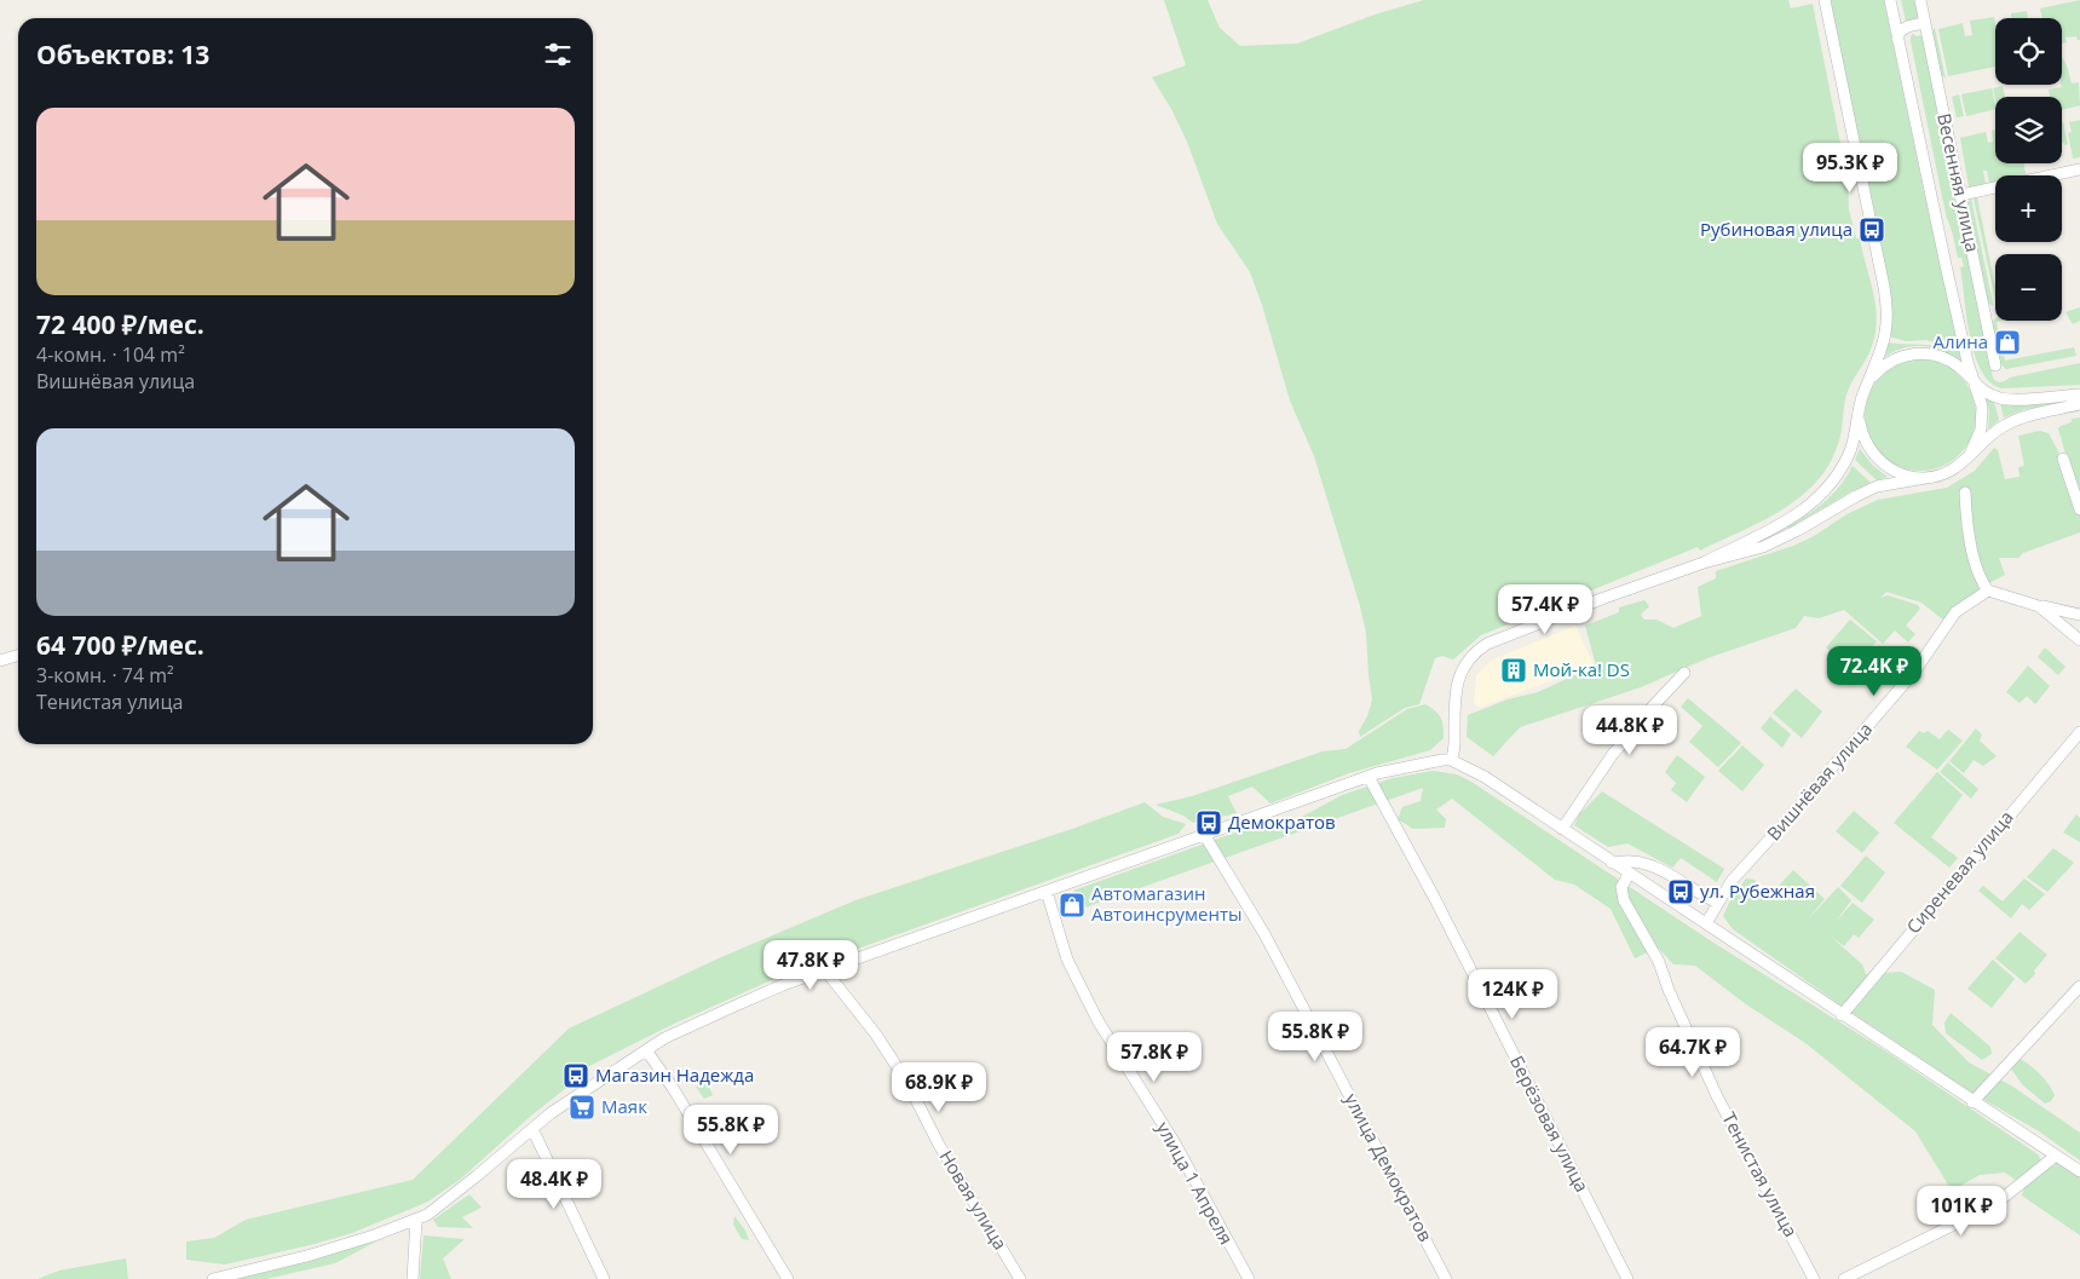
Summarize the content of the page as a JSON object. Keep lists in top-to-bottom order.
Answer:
{
  "streets": {
    "street": [
      "Весенняя улица",
      "Вишнёвая улица",
      "Сиреневая улица",
      "Берёзовая улица",
      "улица Демократов",
      "Тенистая улица",
      "улица 1 Апреля",
      "Новая улица"
    ]
  },
  "places": {
    "bus stop": [
      "Рубиновая улица",
      "Демократов",
      "ул. Рубежная",
      "Магазин Надежда"
    ],
    "shop": ["Алина", "Автомагазин Автоинсрументы"],
    "building": ["Мой-ка! DS"],
    "supermarket": ["Маяк"]
  },
  "page": {
    "map_buttons": ["+", "−"],
    "heading": "Объектов: 13",
    "list": [
      {
        "name": "72 400 ₽/мес.",
        "note": "4-комн. · 104 m² · Вишнёвая улица"
      },
      {
        "name": "64 700 ₽/мес.",
        "note": "3-комн. · 74 m² · Тенистая улица"
      }
    ],
    "price": [
      "95.3K ₽",
      "57.4K ₽",
      "72.4K ₽",
      "44.8K ₽",
      "47.8K ₽",
      "124K ₽",
      "55.8K ₽",
      "64.7K ₽",
      "57.8K ₽",
      "68.9K ₽",
      "55.8K ₽",
      "48.4K ₽",
      "101K ₽"
    ]
  }
}
